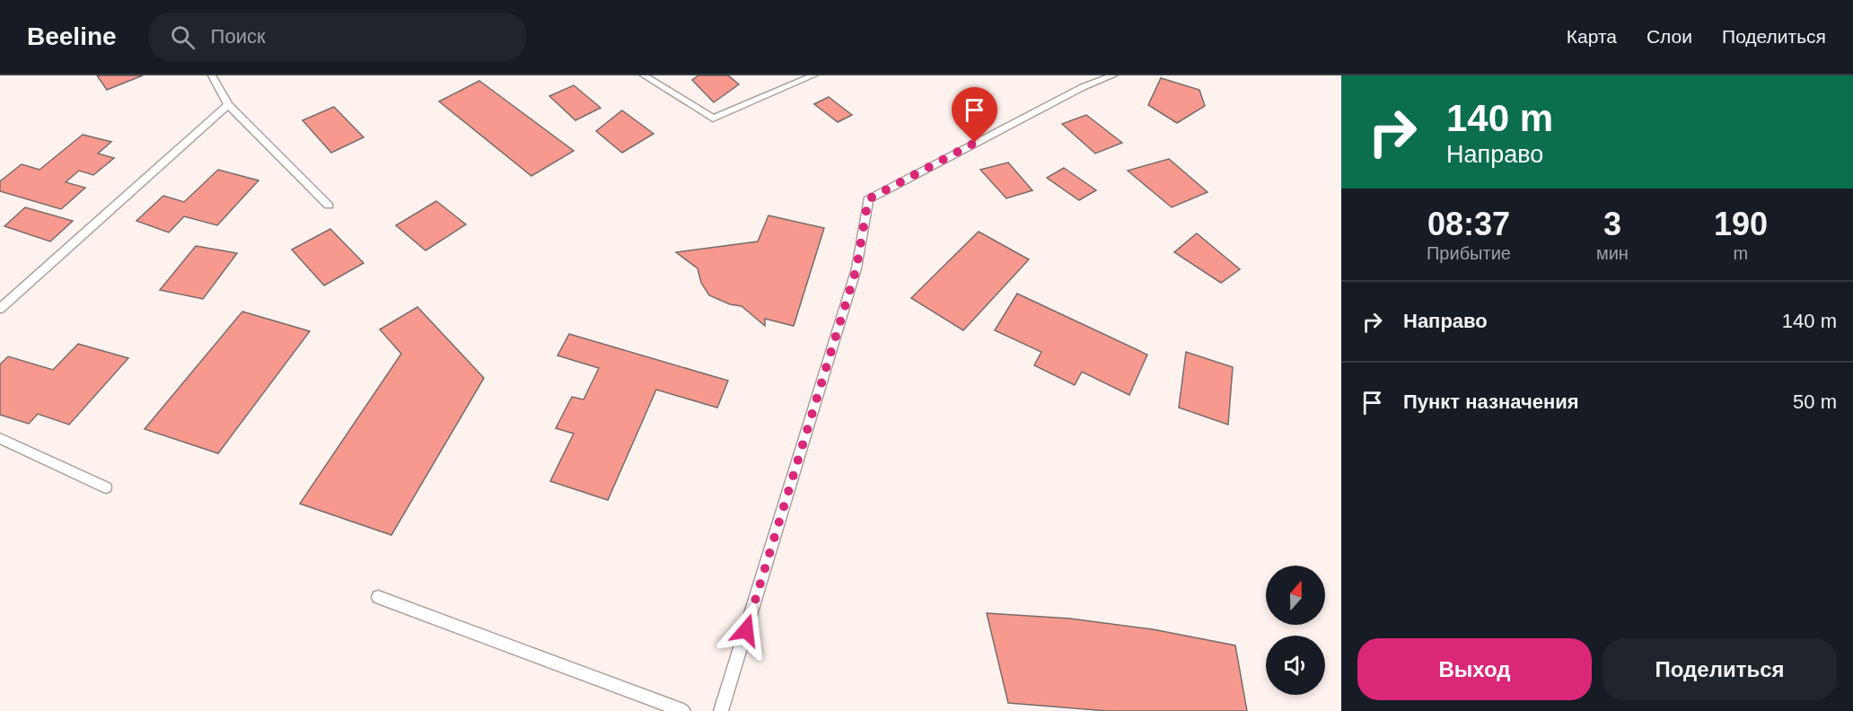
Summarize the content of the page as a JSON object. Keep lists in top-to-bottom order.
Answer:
{
  "north": "top",
  "page": {
    "header": "Beeline",
    "search": "Поиск",
    "nav": ["Карта", "Слои", "Поделиться"],
    "turn": ["140 m", "Направо"],
    "eta": [
      "08:37",
      "Прибытие",
      "3",
      "мин",
      "190",
      "m"
    ],
    "list": [
      {
        "name": "Направо",
        "value": "140 m"
      },
      {
        "name": "Пункт назначения",
        "value": "50 m"
      }
    ],
    "buttons": ["Выход", "Поделиться"]
  }
}
